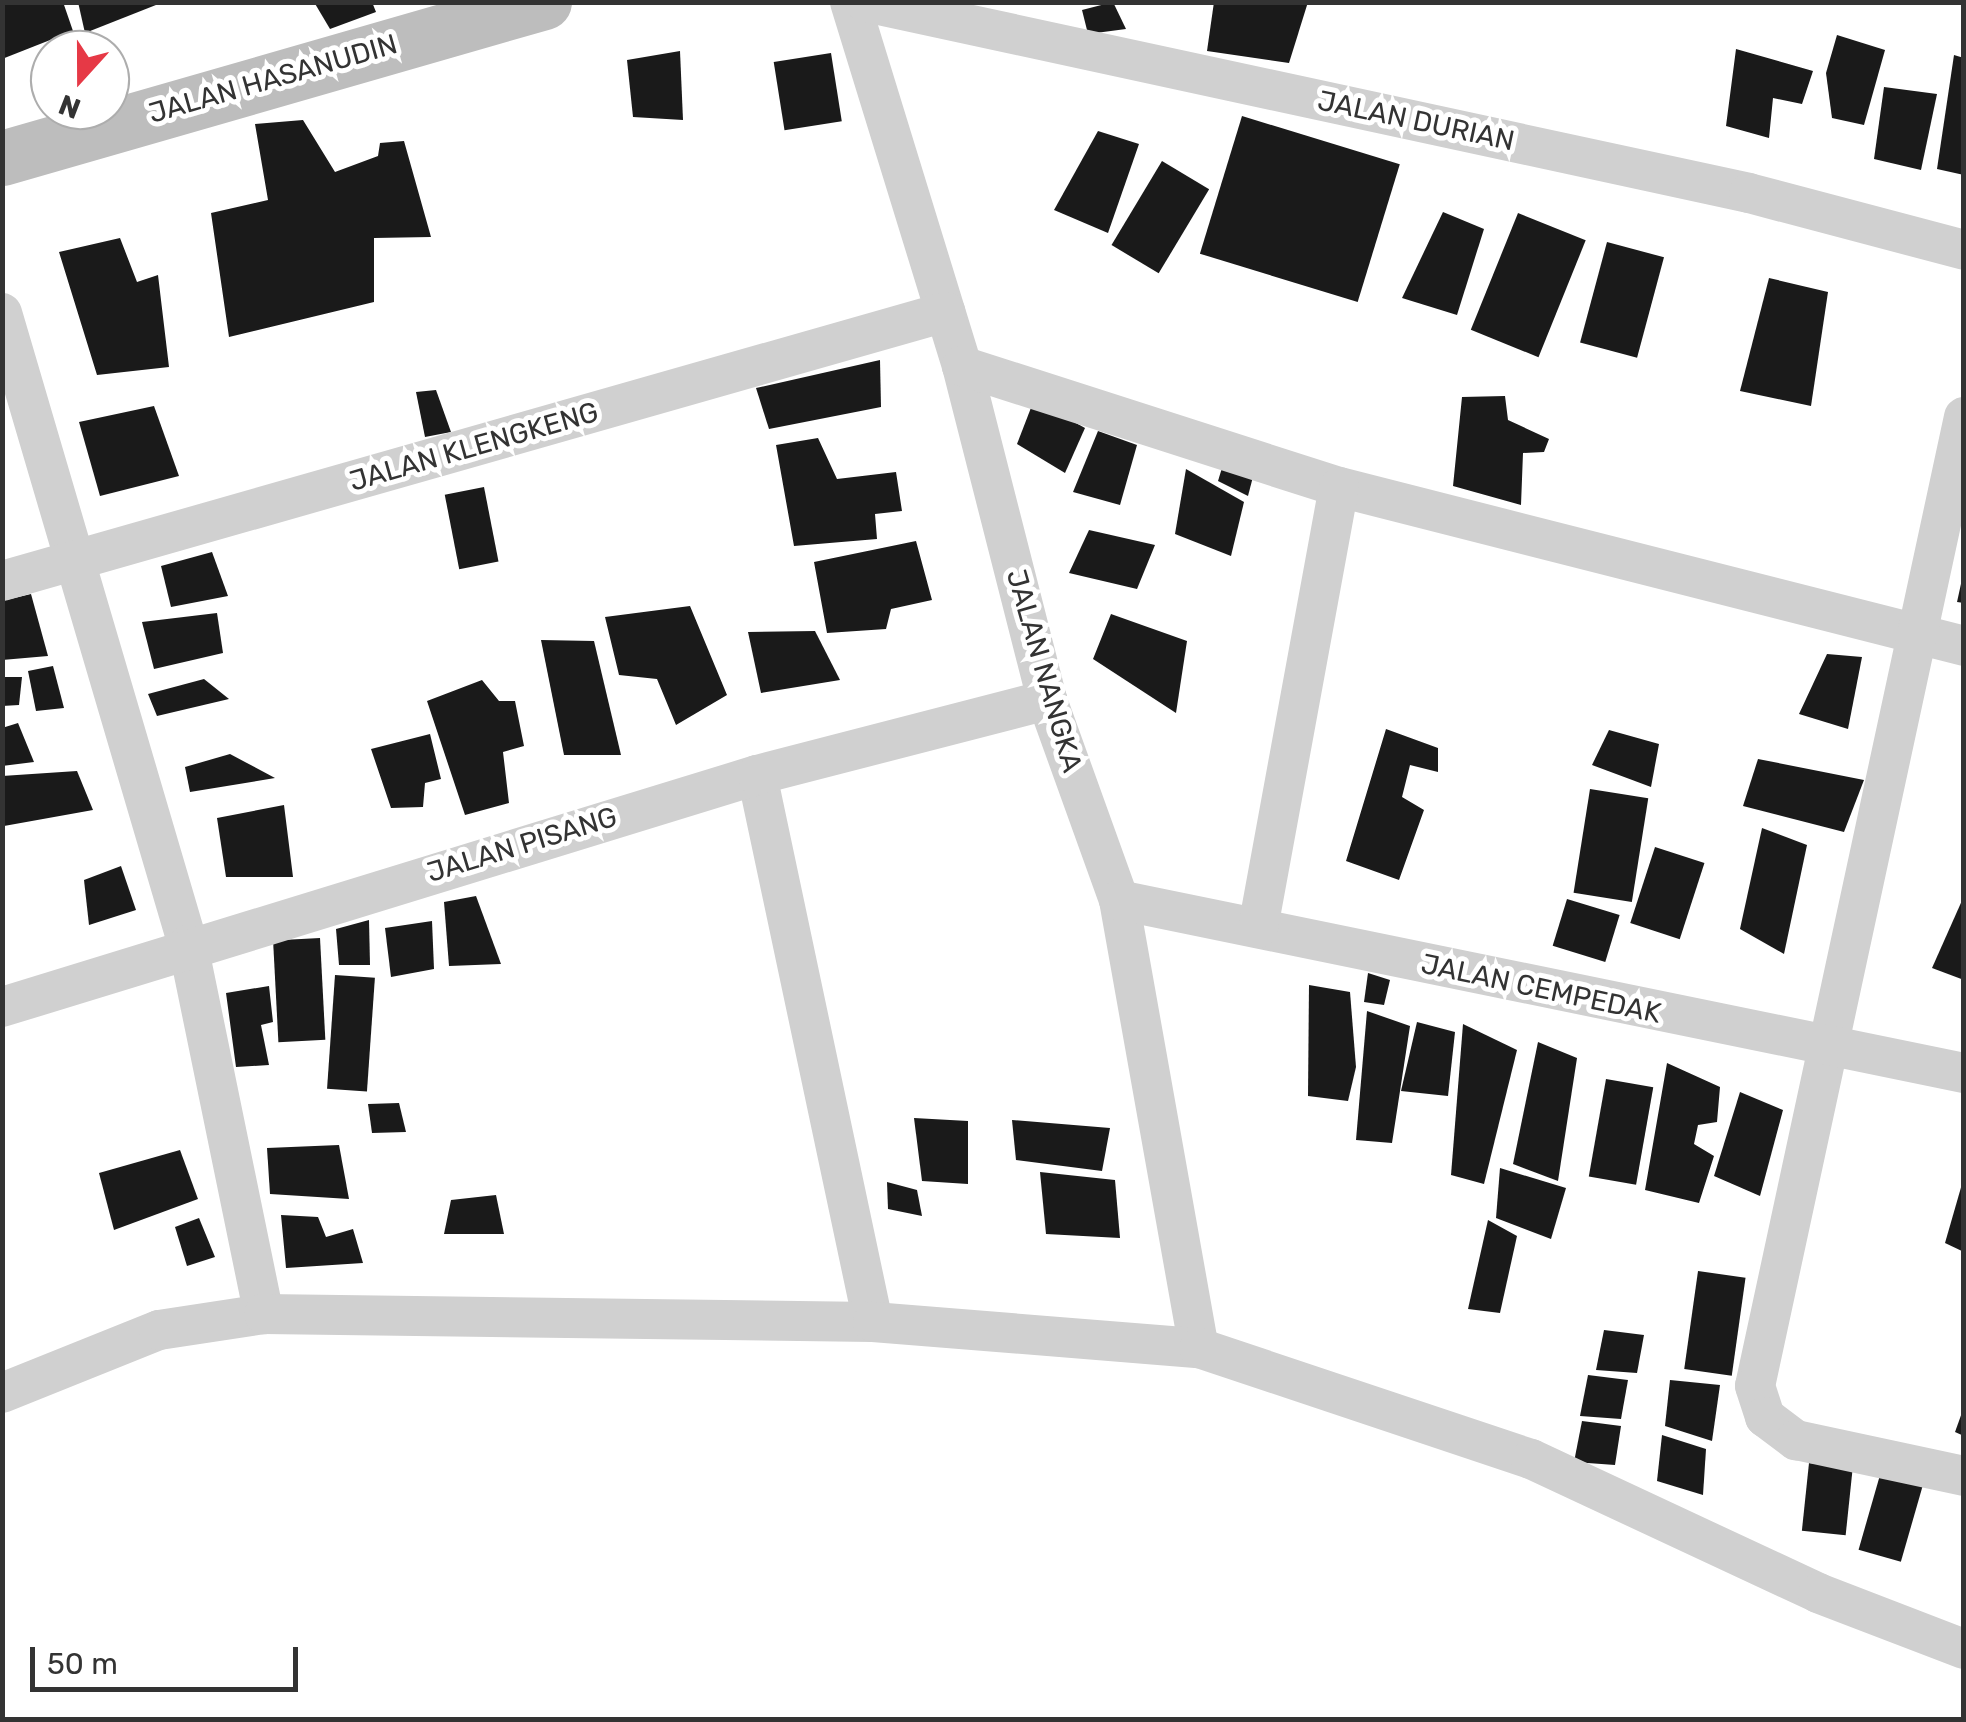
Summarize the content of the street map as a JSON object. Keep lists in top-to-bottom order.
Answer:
{
  "streets": {
    "main road": ["JALAN HASANUDIN"],
    "street": [
      "JALAN DURIAN",
      "JALAN KLENGKENG",
      "JALAN NANGKA",
      "JALAN PISANG",
      "JALAN CEMPEDAK"
    ]
  },
  "crossings": [
    ["JALAN KLENGKENG", "JALAN NANGKA"],
    ["JALAN NANGKA", "JALAN PISANG"],
    ["JALAN NANGKA", "JALAN CEMPEDAK"]
  ],
  "scale_bar": "50 m",
  "north": "bottom"
}
